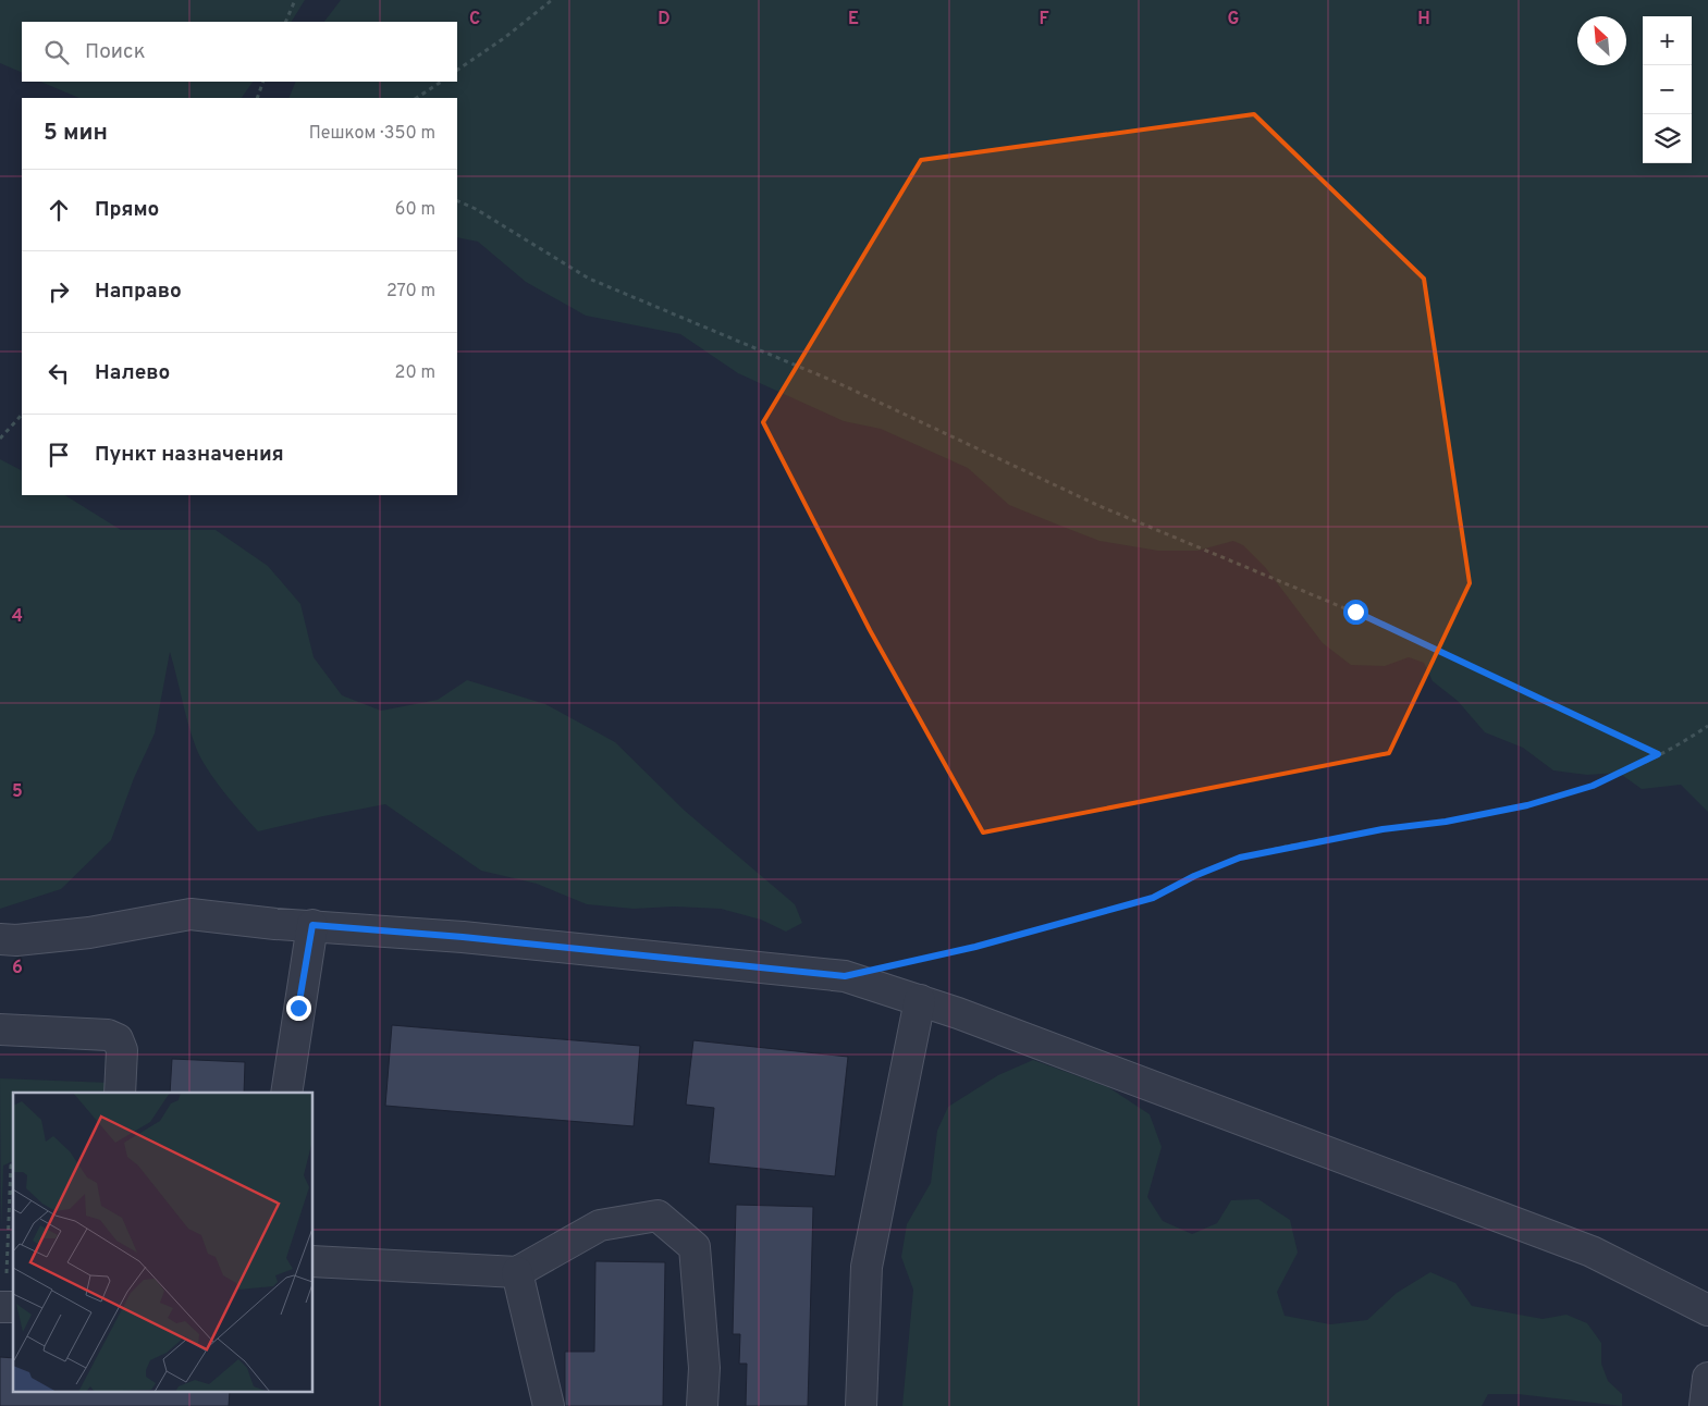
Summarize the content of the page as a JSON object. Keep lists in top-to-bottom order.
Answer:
{
  "north": "top left",
  "page": {
    "map_buttons": ["+", "−"],
    "search": "Поиск",
    "heading": ["5 мин", "Пешком · 350 m"],
    "list": [
      ["Прямо", "60 m"],
      ["Направо", "270 m"],
      ["Налево", "20 m"],
      "Пункт назначения"
    ]
  },
  "grid": {
    "columns": [
      "C",
      "D",
      "E",
      "F",
      "G",
      "H"
    ],
    "rows": ["4", "5", "6"]
  }
}
